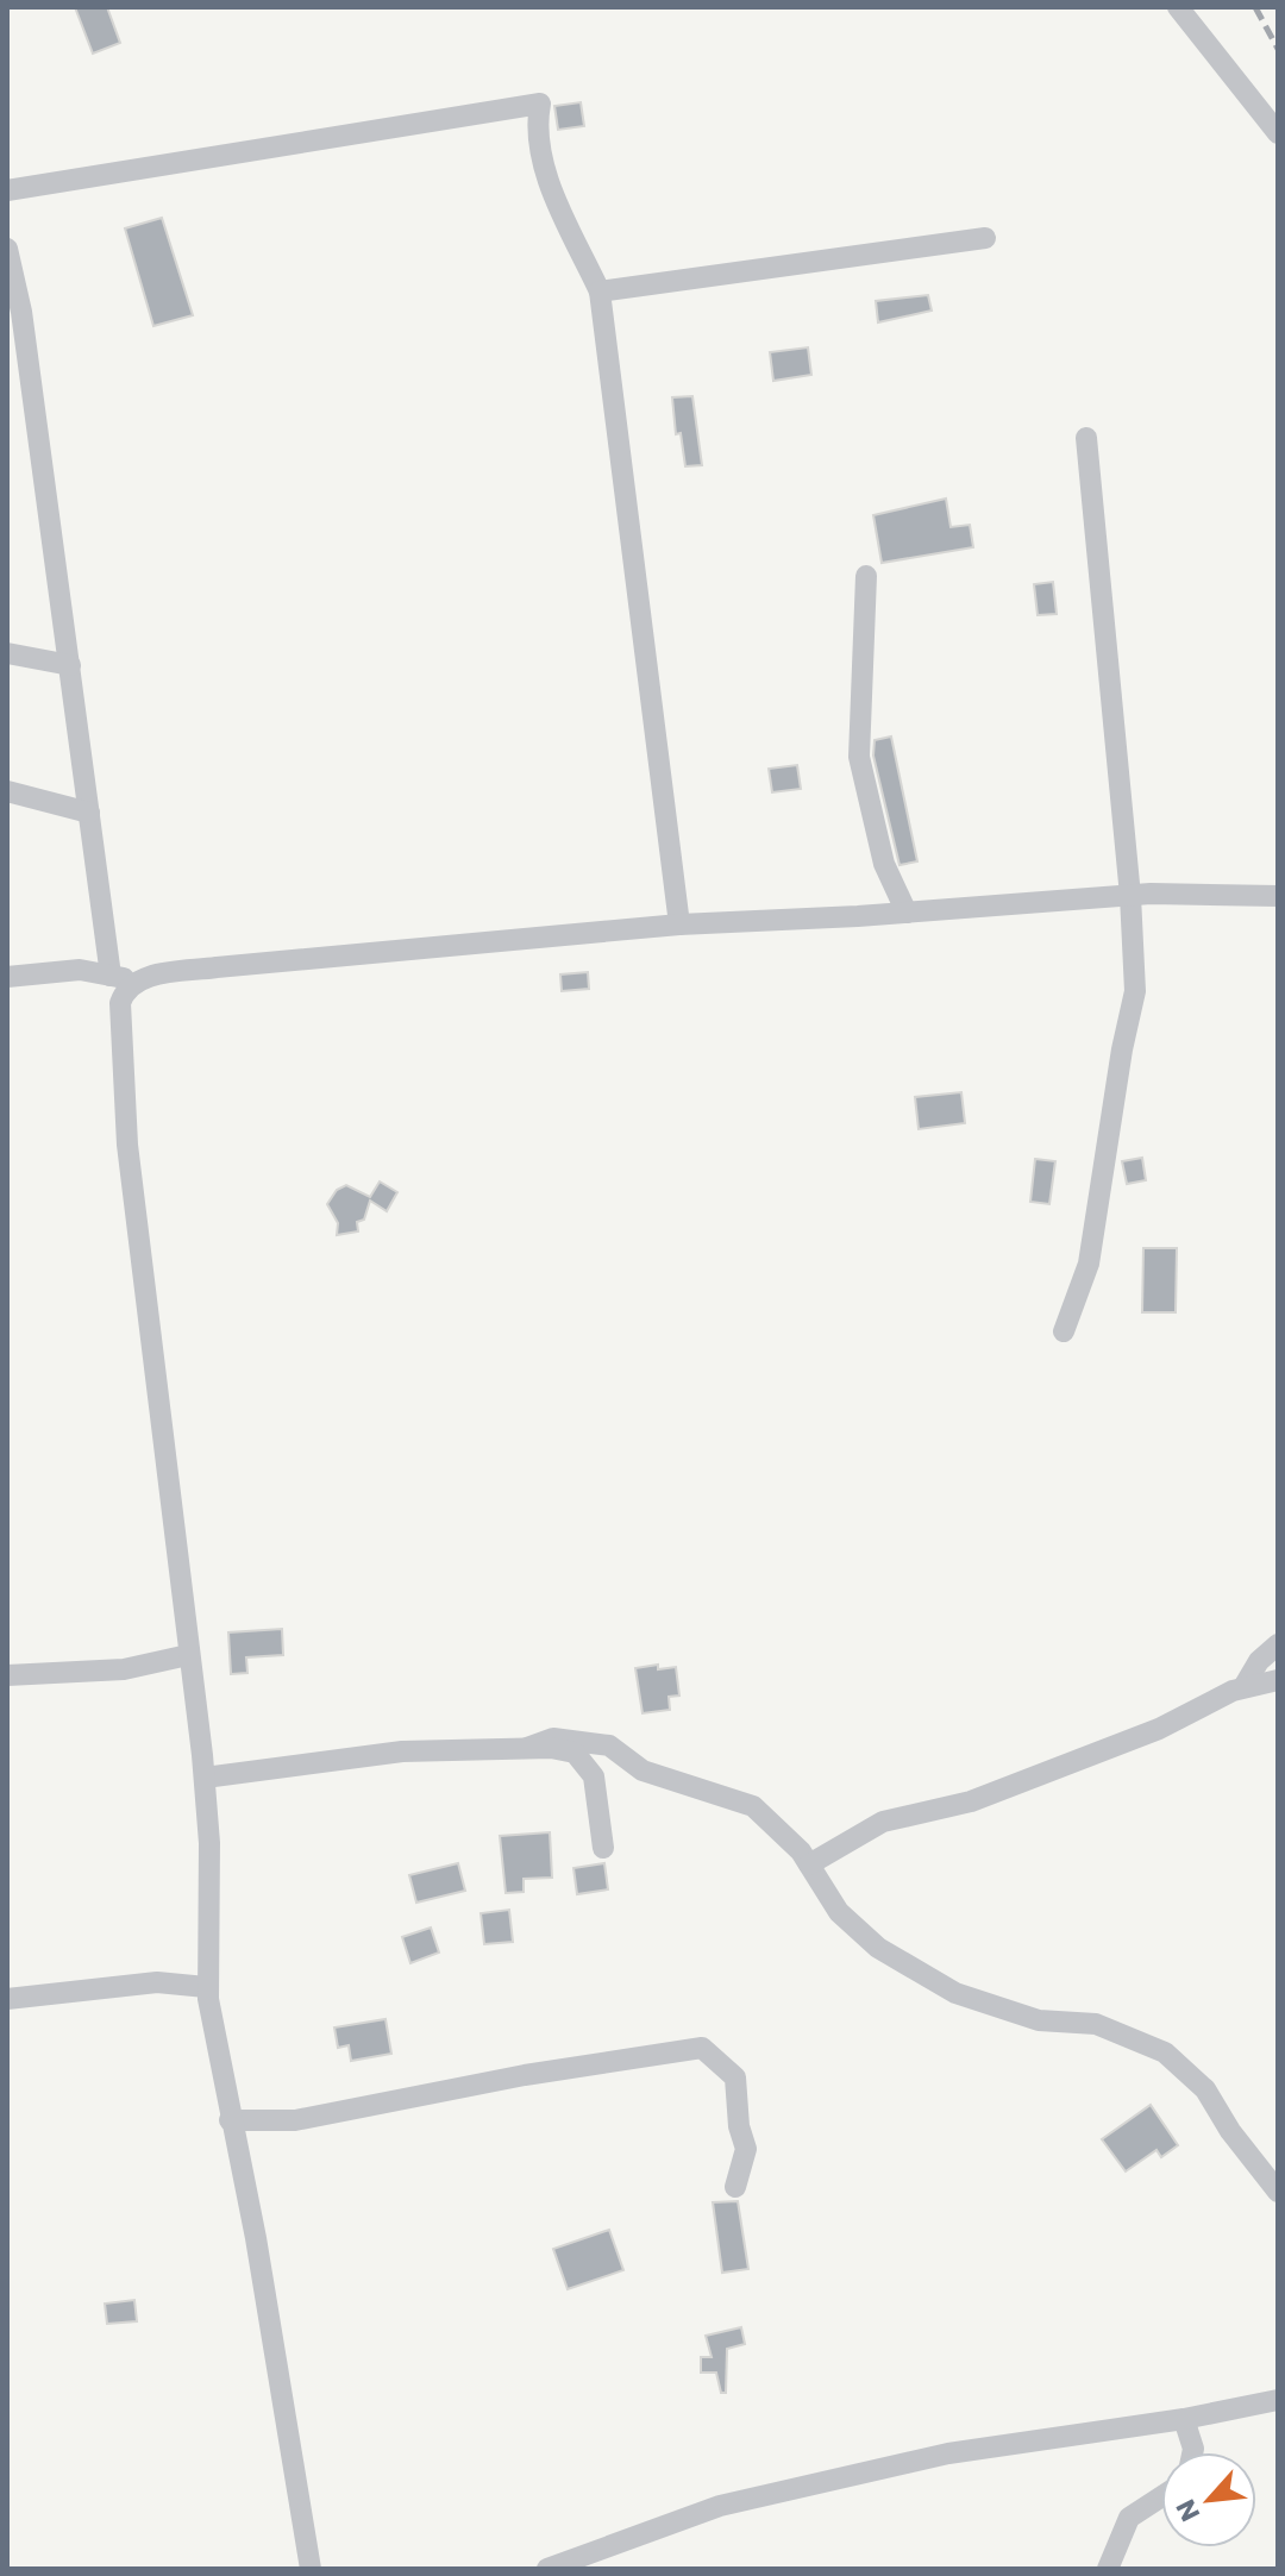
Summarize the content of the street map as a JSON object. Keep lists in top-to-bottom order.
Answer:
{
  "north": "bottom left"
}
